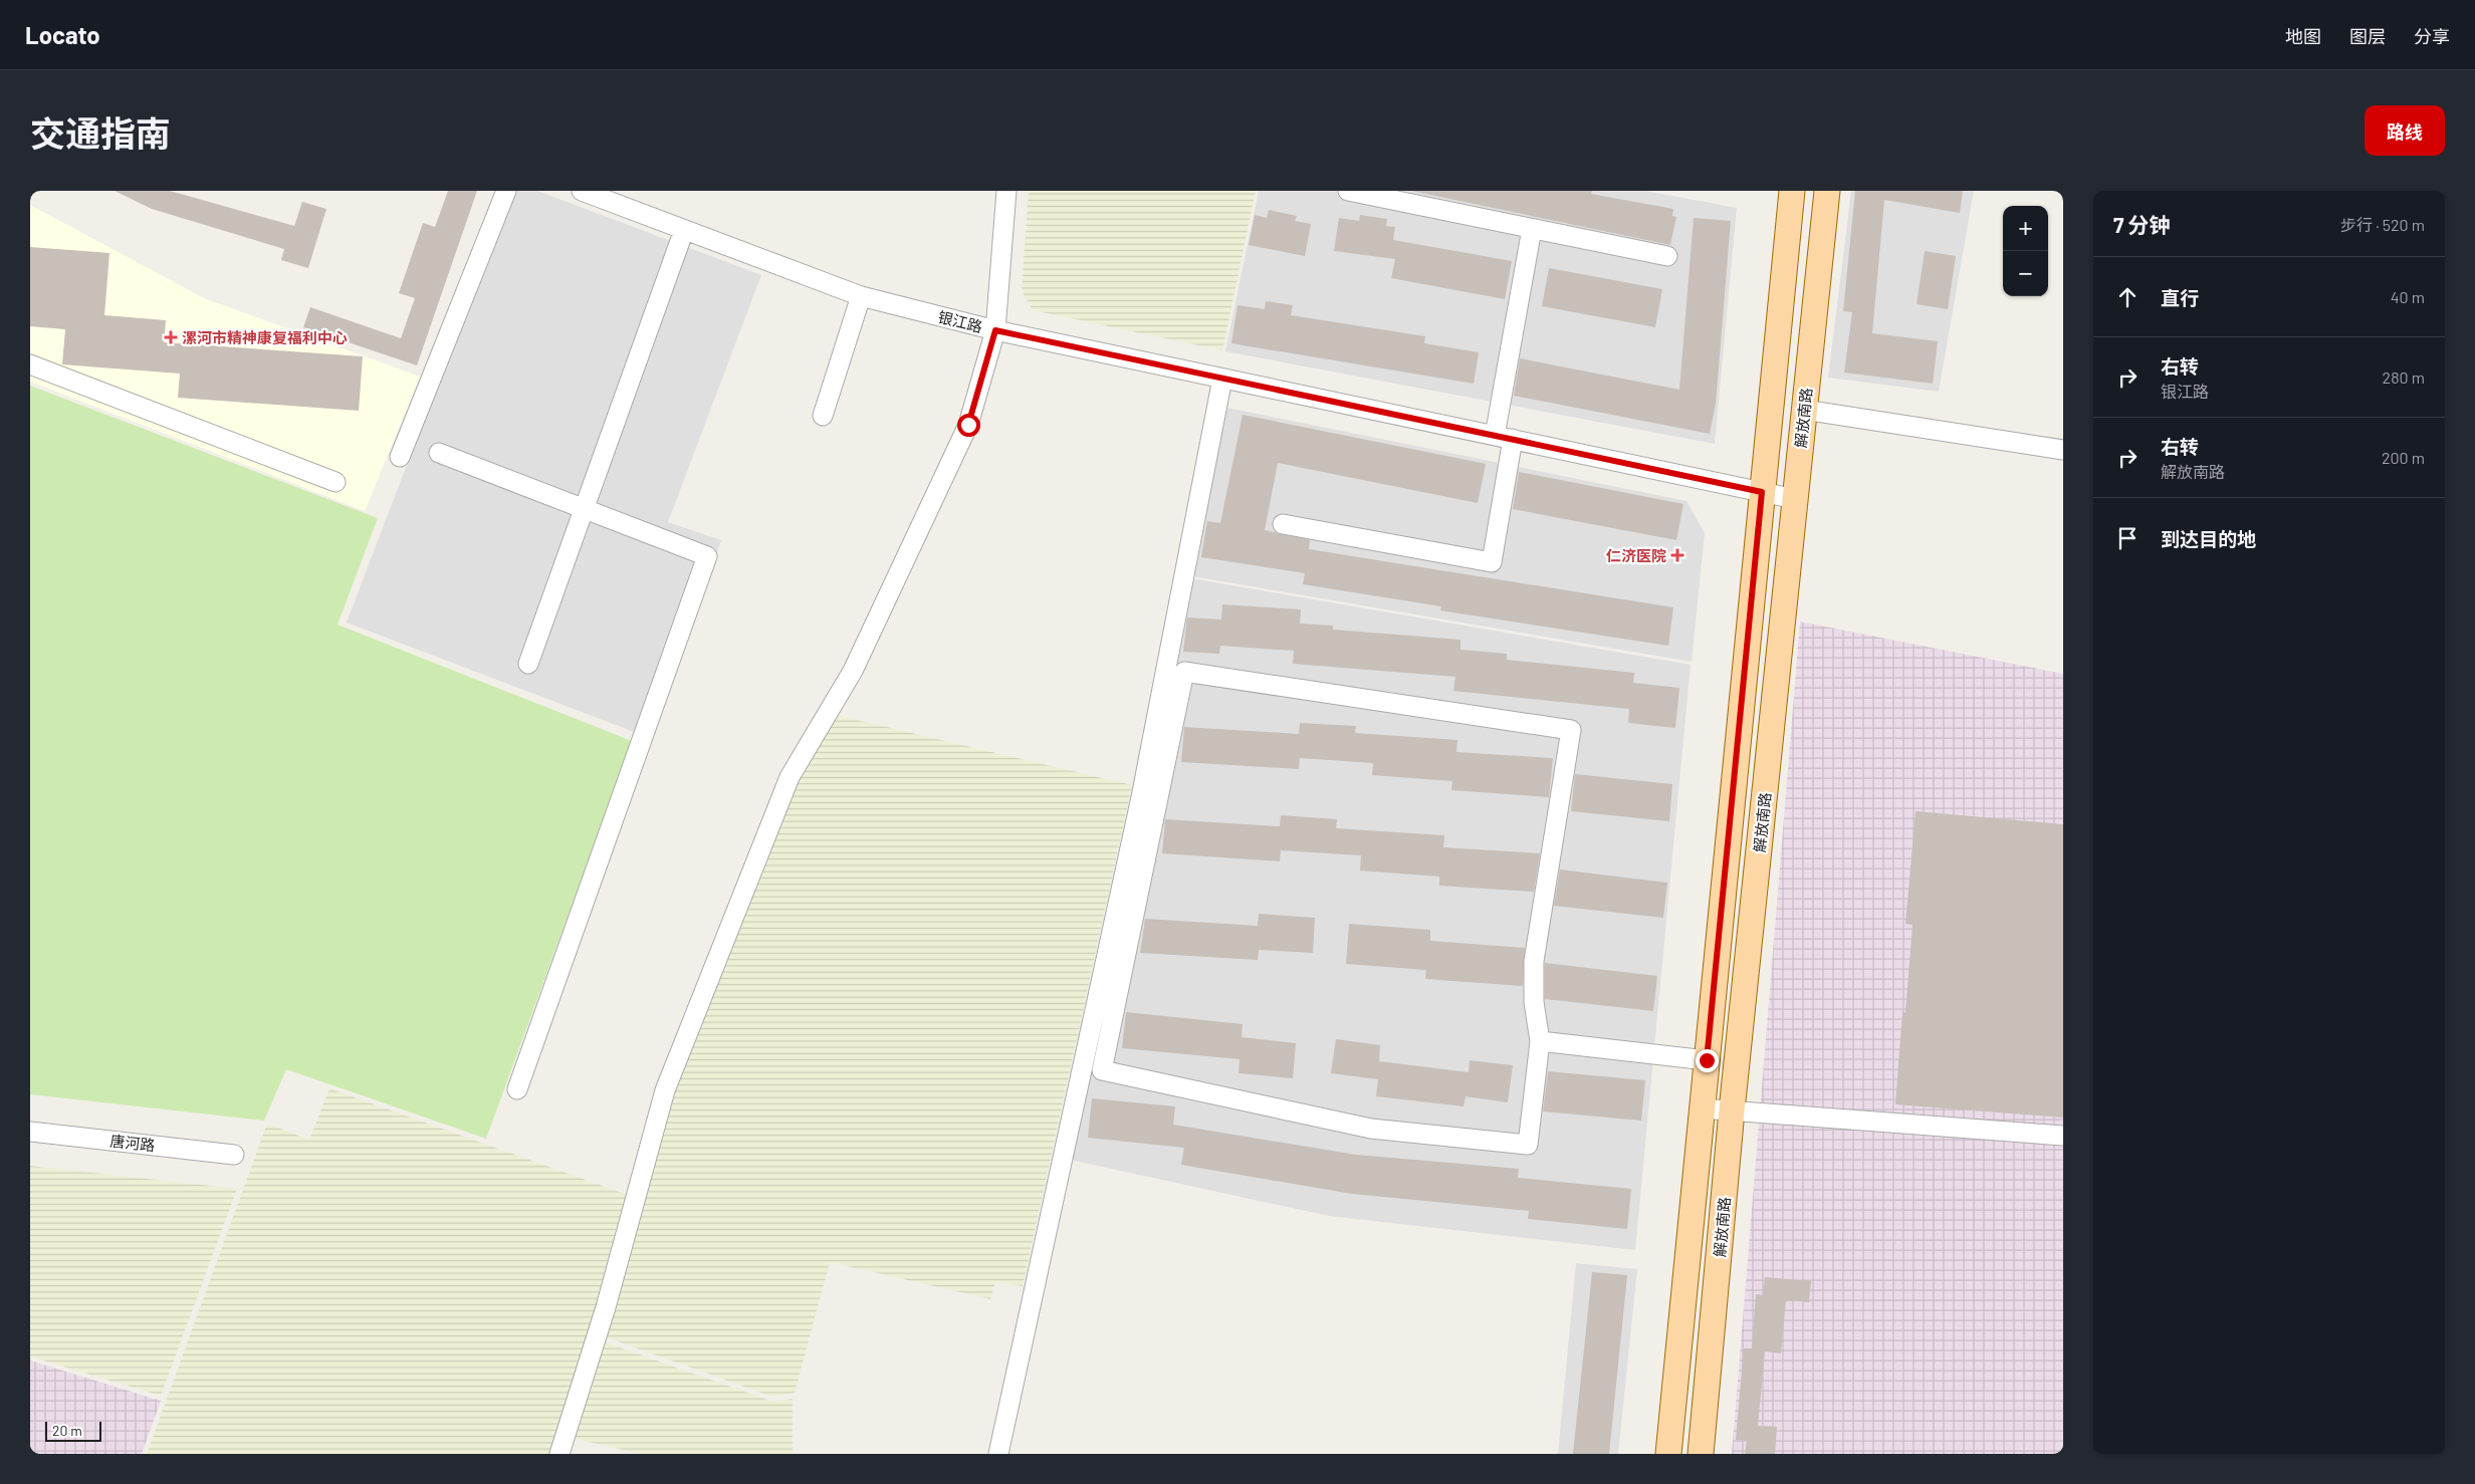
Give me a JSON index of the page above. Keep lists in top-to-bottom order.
{
  "streets": {
    "main road": ["解放南路"],
    "street": ["银江路", "唐河路"]
  },
  "crossings": [
    ["银江路", "解放南路"]
  ],
  "places": {
    "health": ["漯河市精神康复福利中心", "仁济医院"]
  },
  "scale_bar": "20 m",
  "page": {
    "header": "Locato",
    "nav": ["地图", "图层", "分享"],
    "title": "交通指南",
    "buttons": "路线",
    "heading": ["7 分钟", "步行 · 520 m"],
    "map_buttons": ["+", "−"],
    "list": [
      ["直行", "40 m"],
      ["右转", "银江路", "280 m"],
      ["右转", "解放南路", "200 m"],
      "到达目的地"
    ],
    "scale": "20 m"
  }
}
